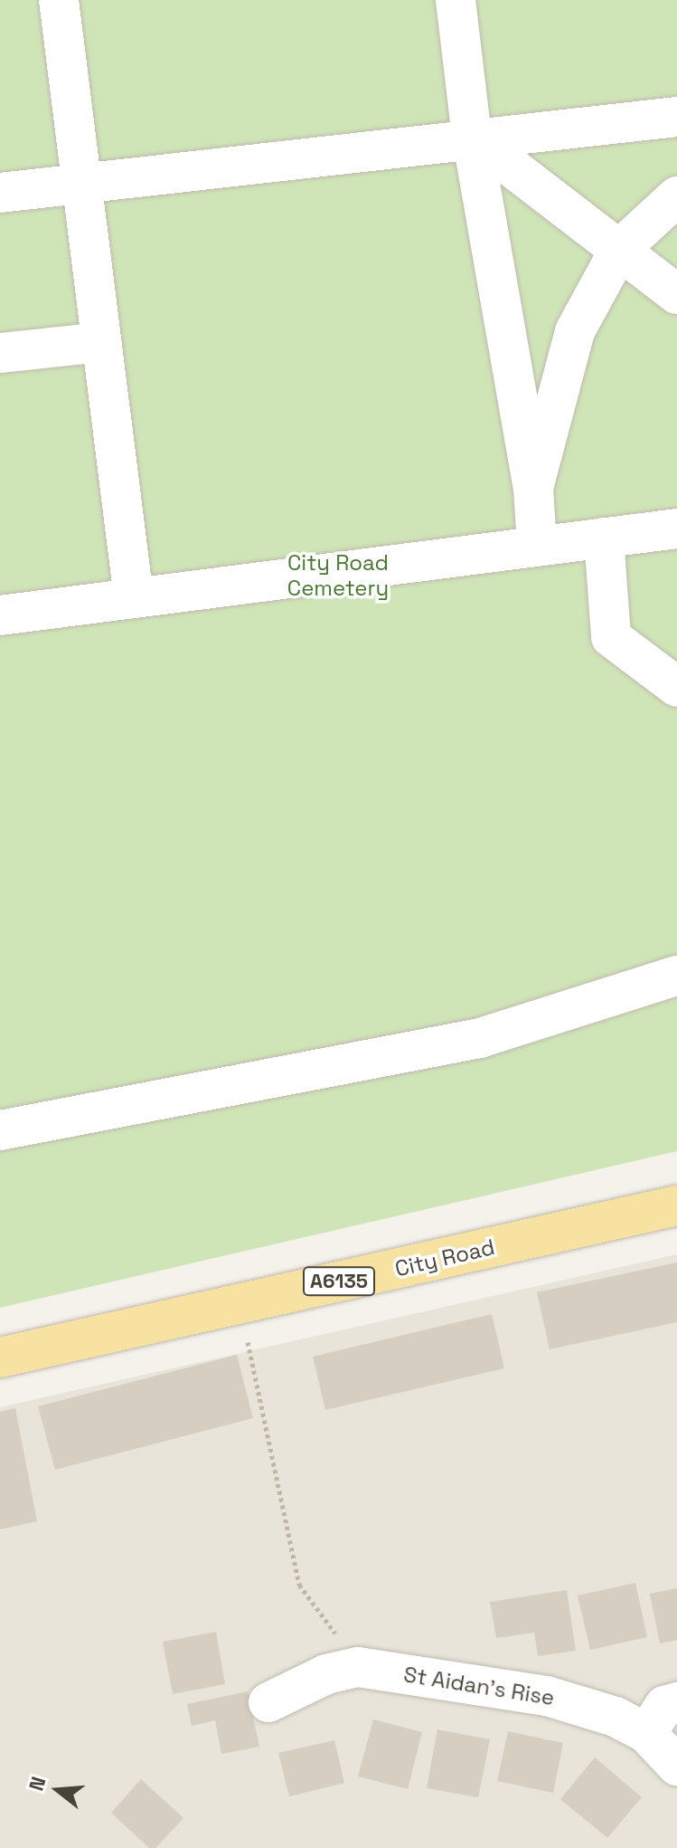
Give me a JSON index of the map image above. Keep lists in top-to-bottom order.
{
  "streets": {
    "main road": ["City Road", "A6135"],
    "street": ["St Aidan's Rise"]
  },
  "parks": ["City Road Cemetery"],
  "north": "left"
}
